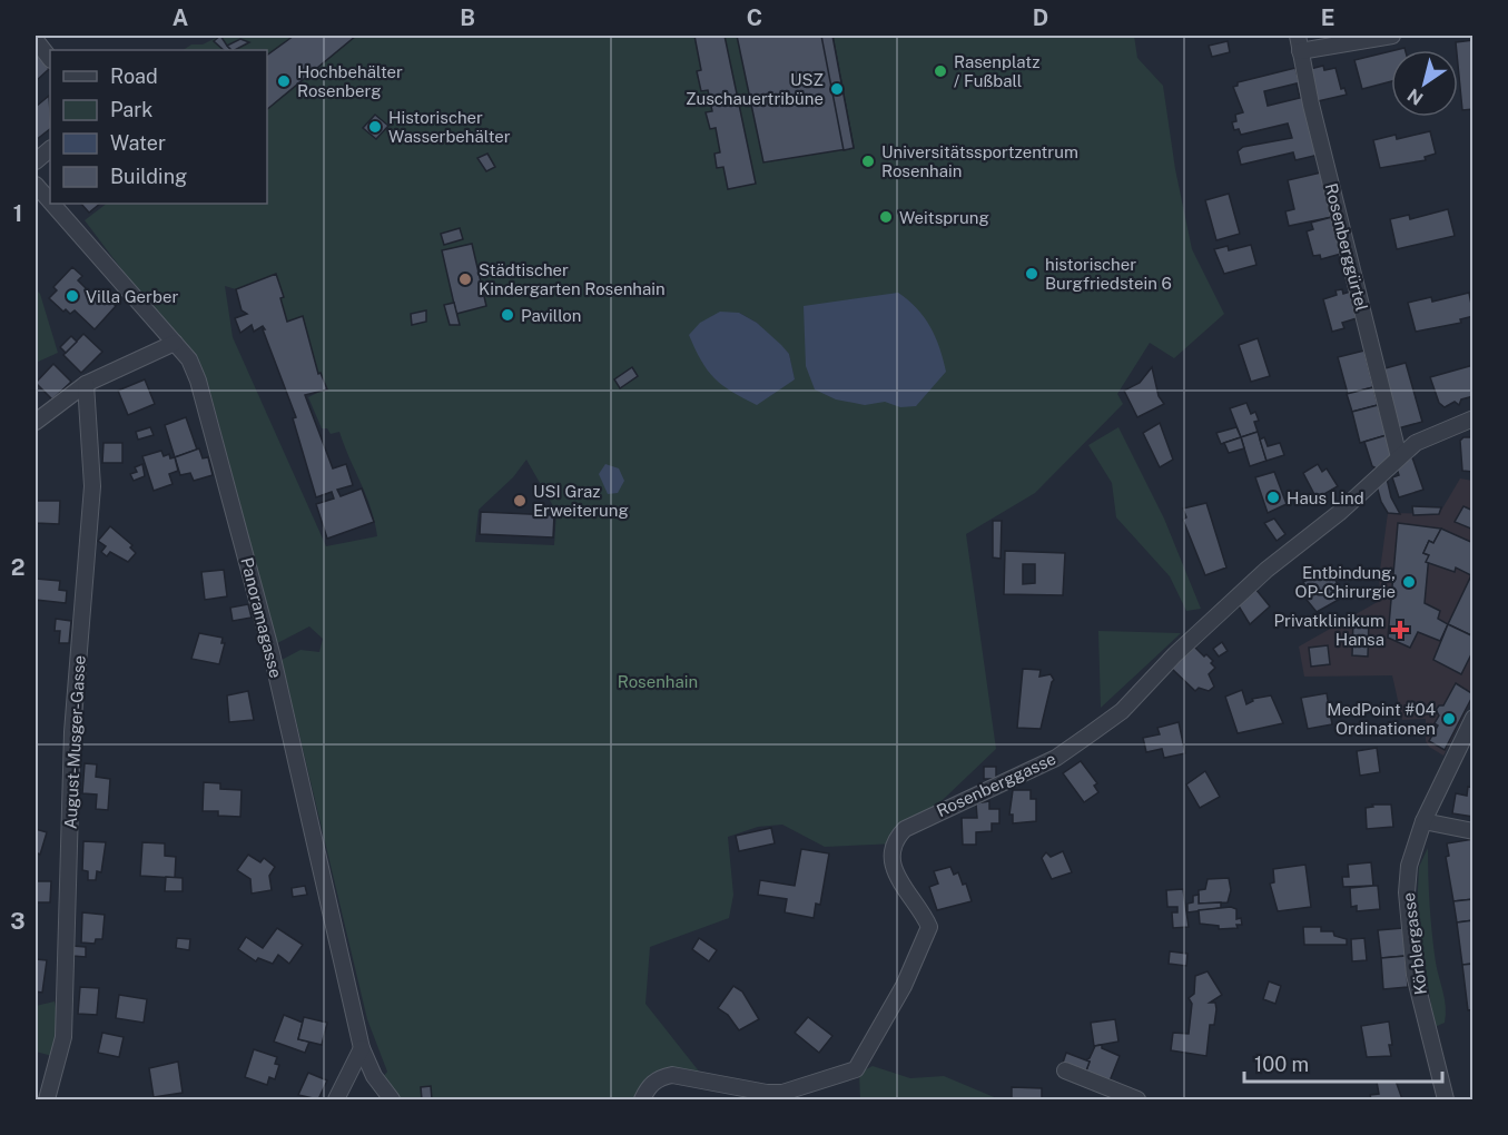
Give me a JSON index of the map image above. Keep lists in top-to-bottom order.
{
  "streets": {
    "street": [
      "Rosenberggürtel",
      "Panoramagasse",
      "August-Musger-Gasse",
      "Rosenberggasse",
      "Körblergasse"
    ]
  },
  "crossings": [
    ["Rosenberggürtel", "Rosenberggasse"]
  ],
  "parks": ["Rosenhain"],
  "places": {
    "other": [
      "Rasenplatz / Fußball",
      "Hochbehälter Rosenberg",
      "USZ Zuschauertribüne",
      "Historischer Wasserbehälter",
      "Universitätssportzentrum Rosenhain",
      "Weitsprung",
      "historischer Burgfriedstein 6",
      "Städtischer Kindergarten Rosenhain",
      "Villa Gerber",
      "Pavillon",
      "Haus Lind",
      "USI Graz Erweiterung",
      "Entbindung, OP-Chirurgie",
      "MedPoint #04 Ordinationen"
    ],
    "health": ["Privatklinikum Hansa"]
  },
  "legend": [
    "Road",
    "Park",
    "Water",
    "Building"
  ],
  "scale_bar": "100 m",
  "north": "bottom left",
  "grid": {
    "columns": [
      "A",
      "B",
      "C",
      "D",
      "E"
    ],
    "rows": ["1", "2", "3"]
  }
}
